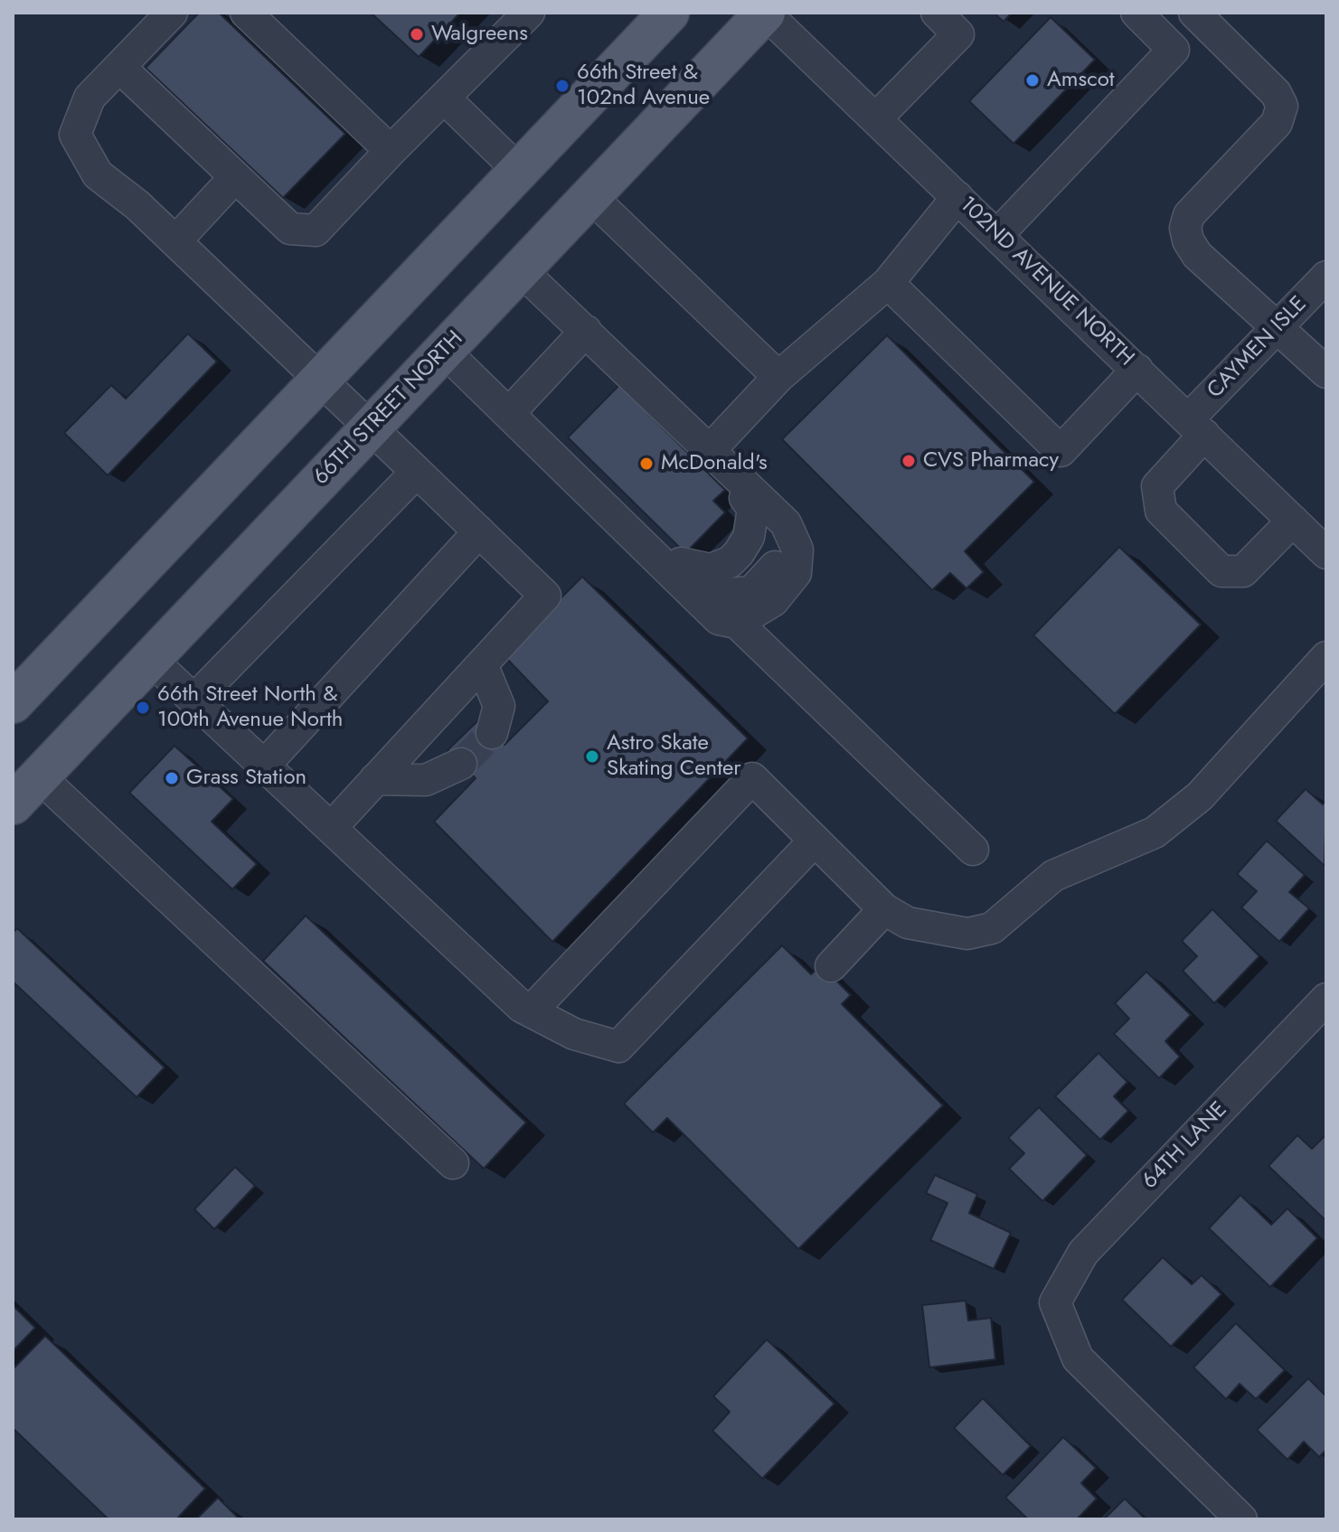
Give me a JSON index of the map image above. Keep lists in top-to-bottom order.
{
  "streets": {
    "main road": ["66TH STREET NORTH"],
    "street": ["102ND AVENUE NORTH", "CAYMEN ISLE", "64TH LANE"]
  },
  "crossings": [
    ["102ND AVENUE NORTH", "CAYMEN ISLE"],
    ["102ND AVENUE NORTH", "66TH STREET NORTH"]
  ],
  "places": [
    "Walgreens",
    "Amscot",
    "66th Street & 102nd Avenue",
    "CVS Pharmacy",
    "McDonald's",
    "66th Street North & 100th Avenue North",
    "Astro Skate Skating Center",
    "Grass Station"
  ]
}
